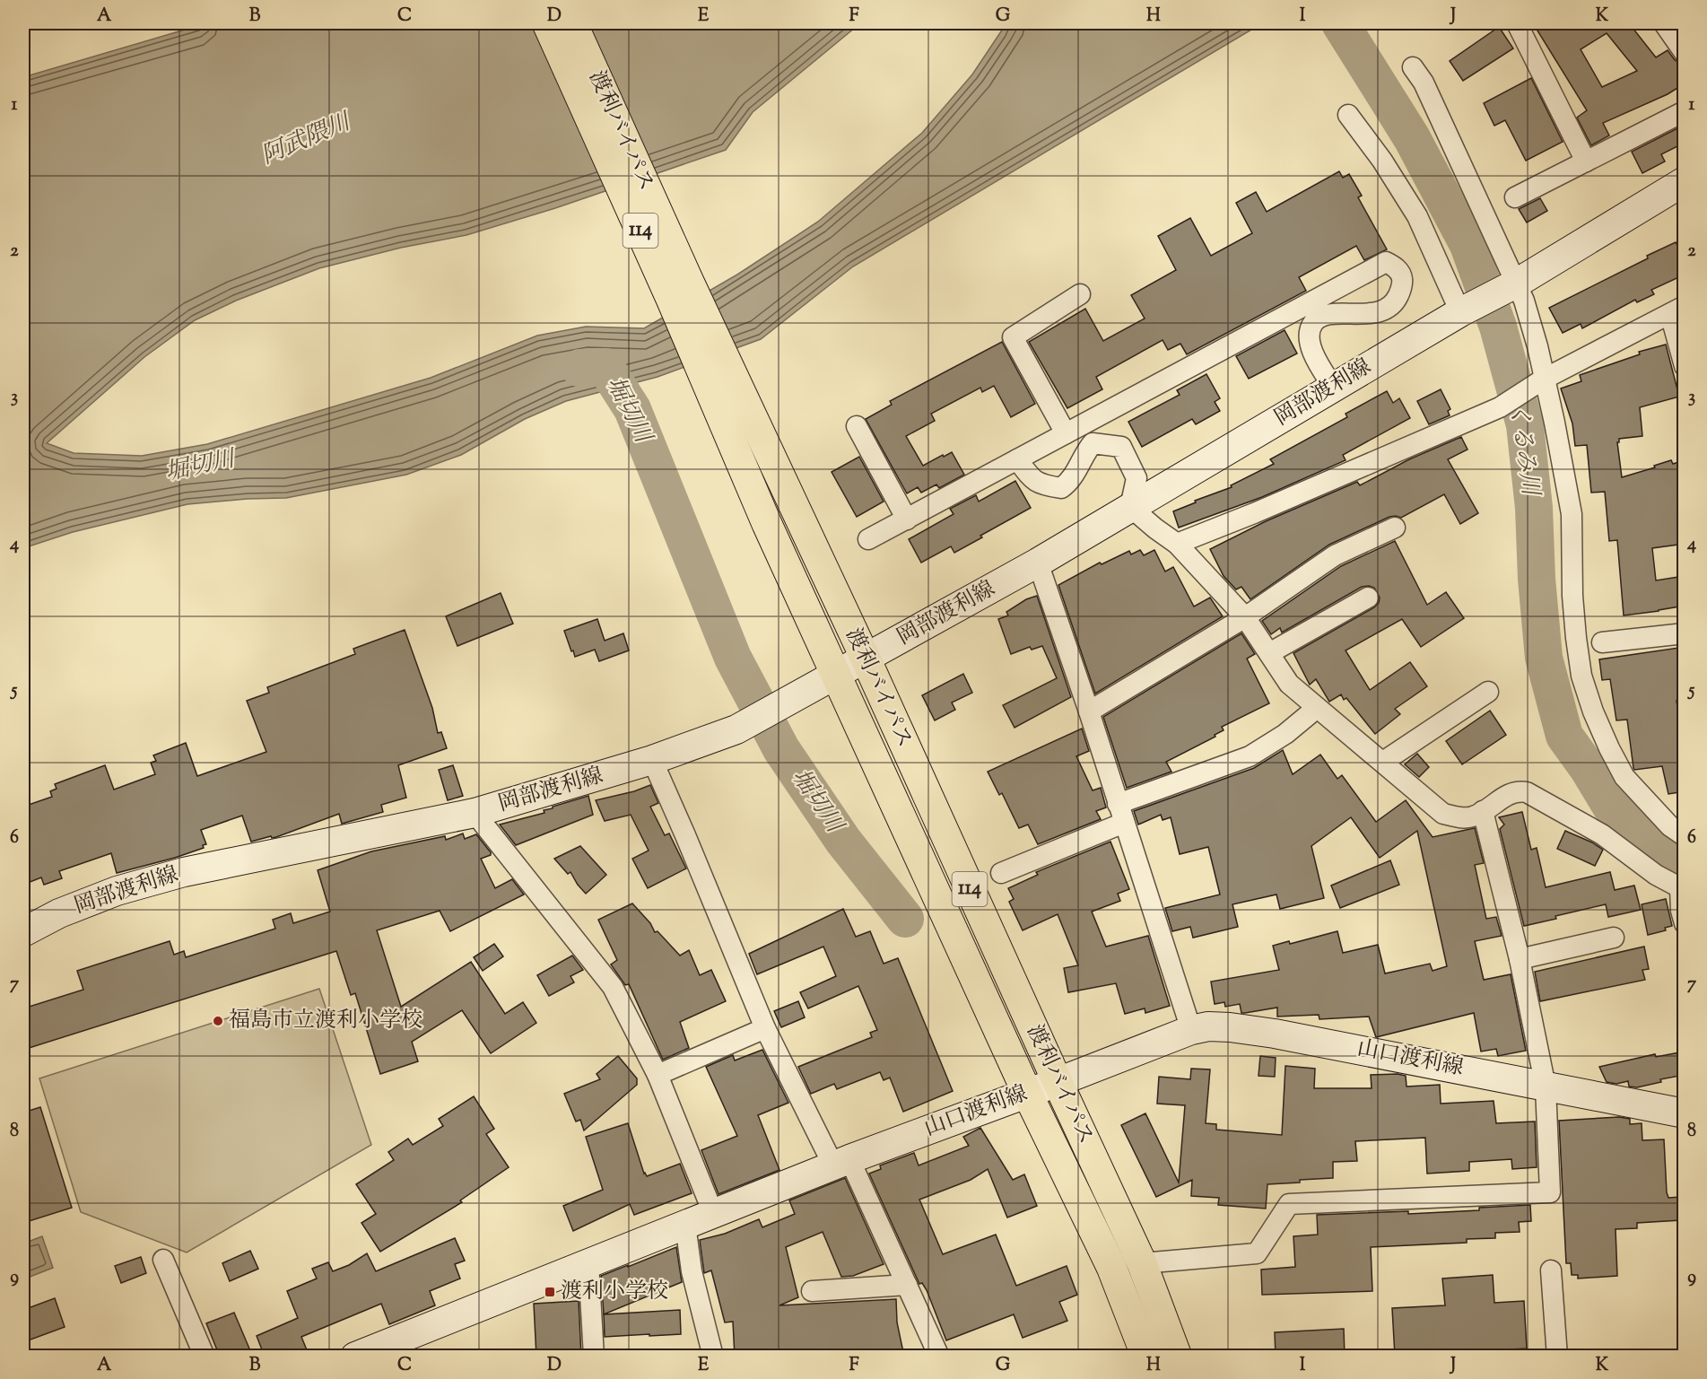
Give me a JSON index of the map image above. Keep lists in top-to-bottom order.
{
  "streets": {
    "highway": ["渡利バイパス", "114"],
    "main road": ["岡部渡利線", "山口渡利線"]
  },
  "crossings": [
    ["渡利バイパス", "岡部渡利線"],
    ["渡利バイパス", "山口渡利線"]
  ],
  "water": ["阿武隈川", "堀切川", "くるみ川"],
  "places": {
    "other": ["福島市立渡利小学校"],
    "transit": ["渡利小学校"]
  },
  "grid": {
    "columns": [
      "A",
      "B",
      "C",
      "D",
      "E",
      "F",
      "G",
      "H",
      "I",
      "J",
      "K"
    ],
    "rows": [
      "1",
      "2",
      "3",
      "4",
      "5",
      "6",
      "7",
      "8",
      "9"
    ]
  }
}
